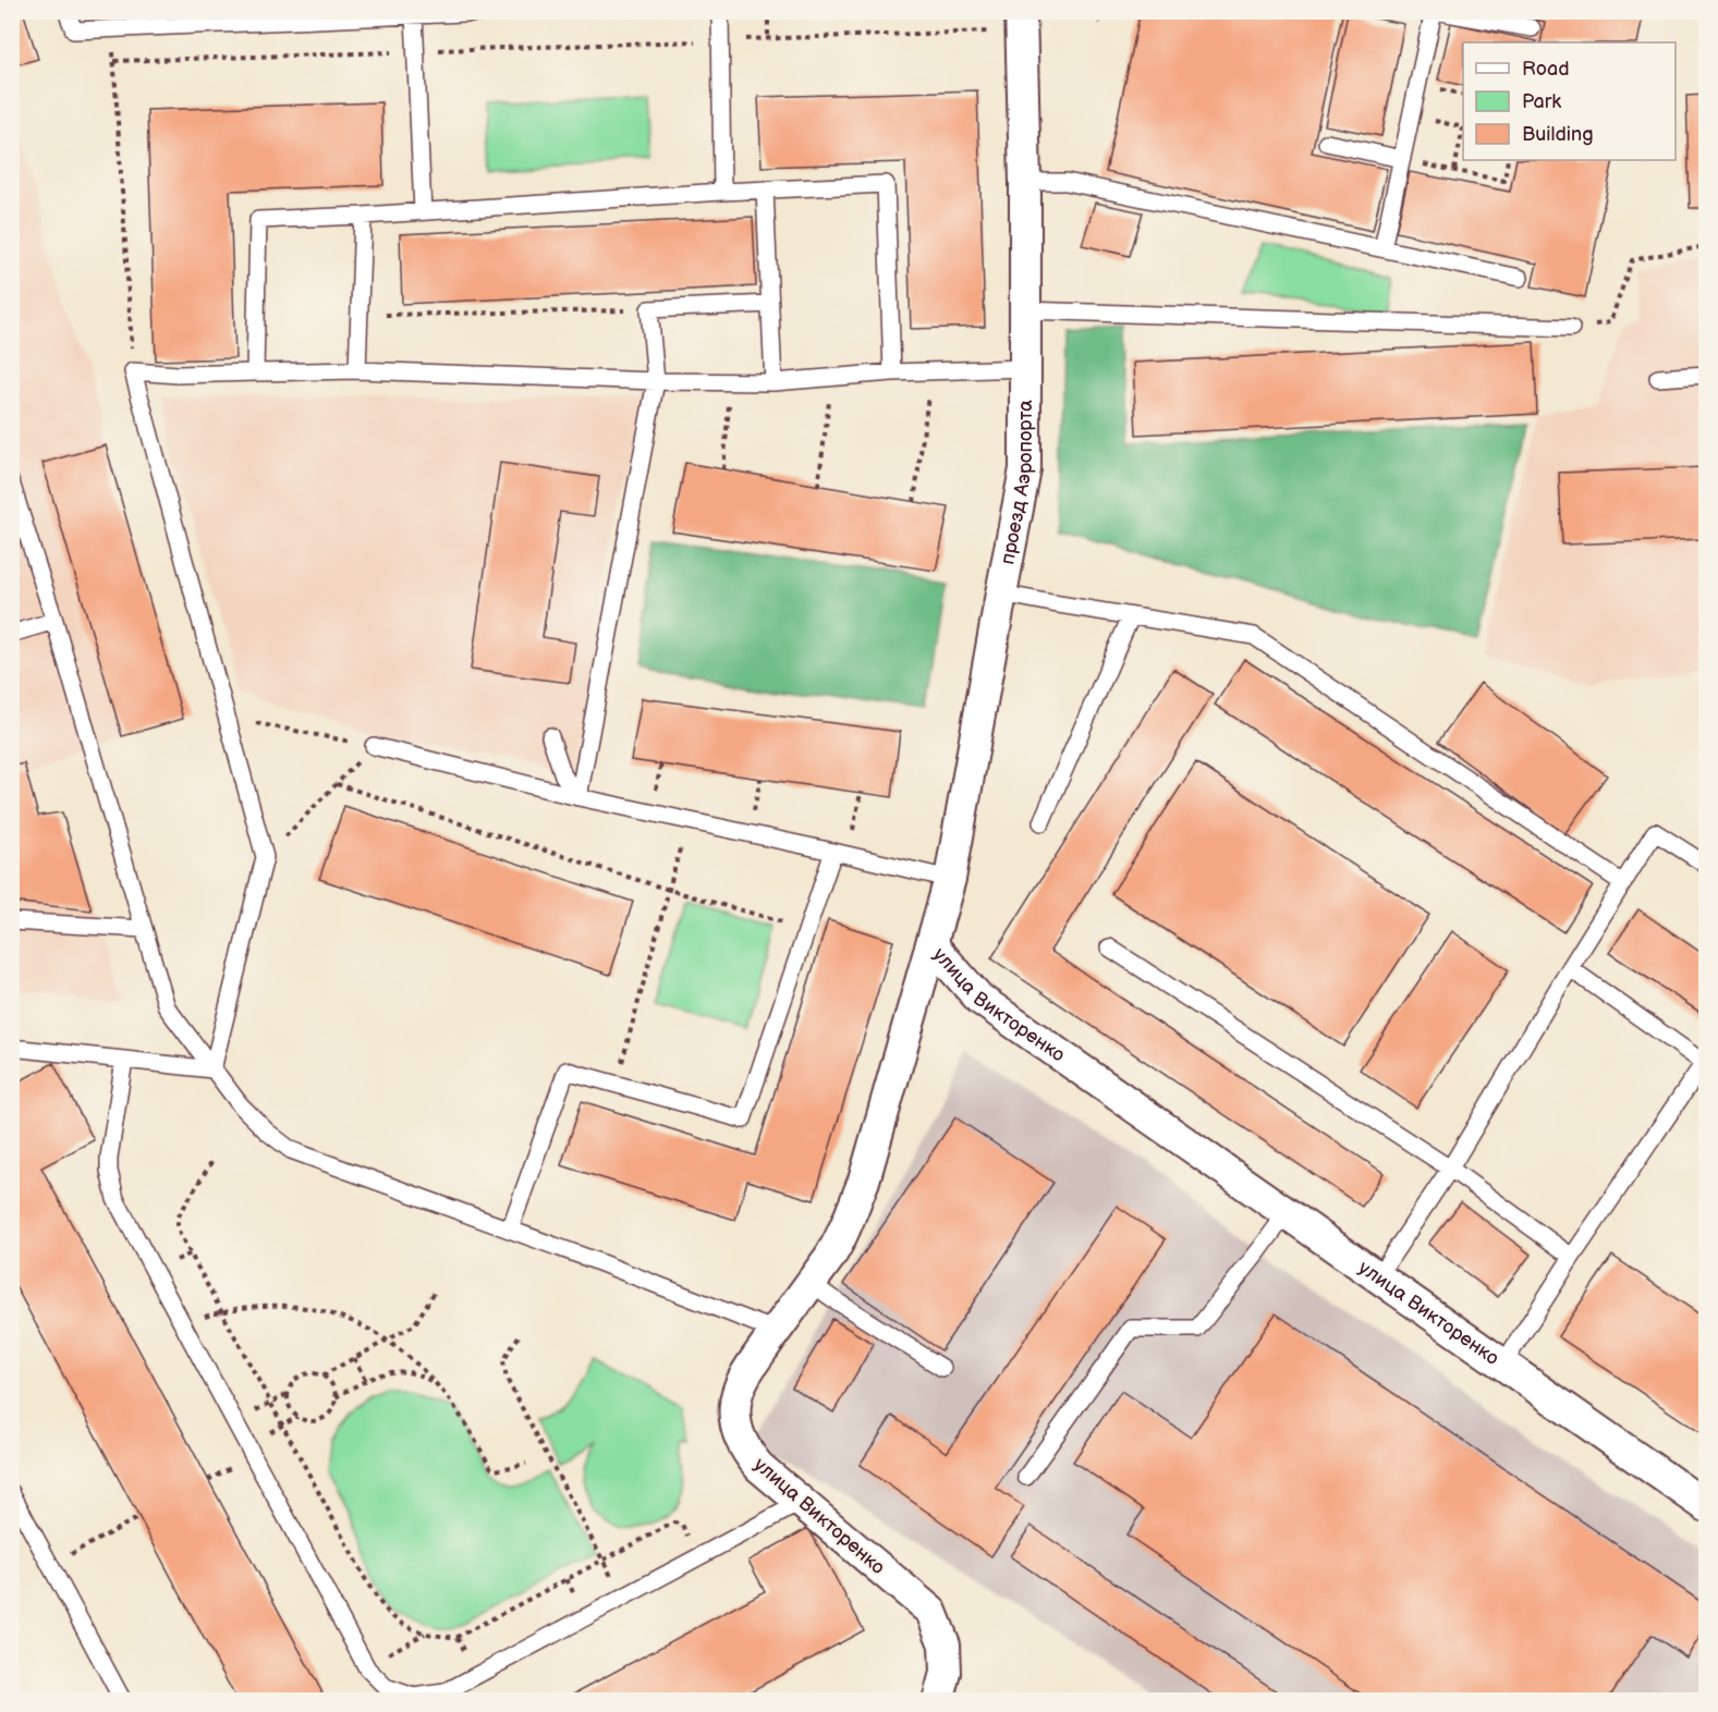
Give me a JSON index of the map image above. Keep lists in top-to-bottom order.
{
  "streets": {
    "street": ["проезд Аэропорта", "улица Викторенко"]
  },
  "crossings": [
    ["проезд Аэропорта", "улица Викторенко"]
  ],
  "legend": ["Road", "Park", "Building"]
}
